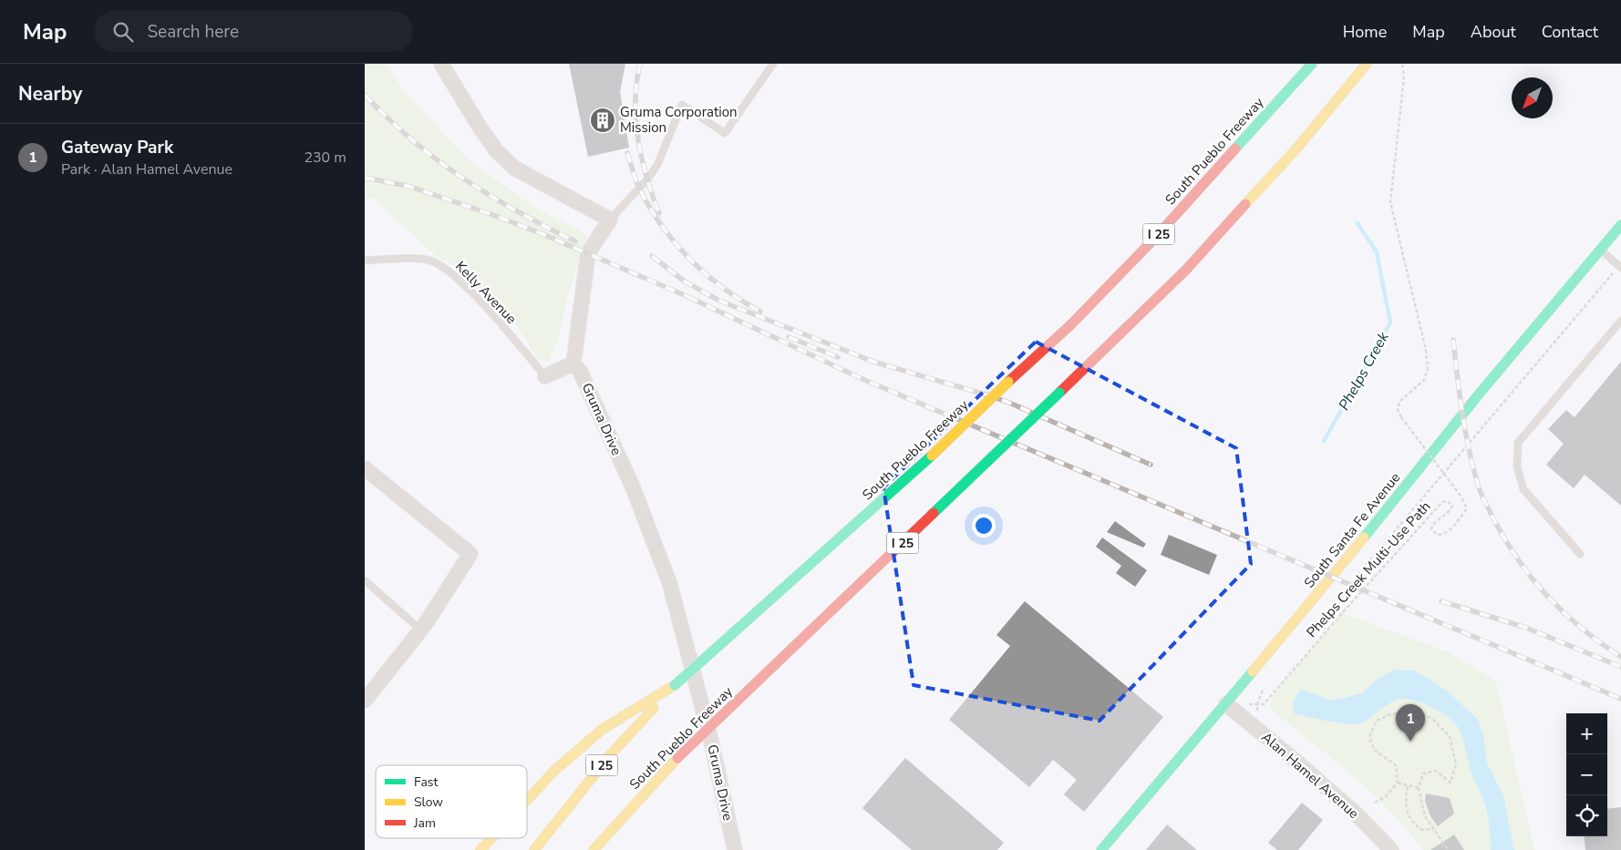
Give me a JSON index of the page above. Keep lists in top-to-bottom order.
{
  "streets": {
    "main road": ["South Pueblo Freeway", "I 25", "South Santa Fe Avenue"],
    "street": ["Gruma Drive", "Alan Hamel Avenue"],
    "lane": ["Kelly Avenue"],
    "path": ["Phelps Creek Multi-Use Path"]
  },
  "crossings": [
    ["South Santa Fe Avenue", "Alan Hamel Avenue"]
  ],
  "water": ["Phelps Creek"],
  "places": {
    "building": ["Gruma Corporation Mission"]
  },
  "legend": ["Fast", "Slow", "Jam"],
  "north": "bottom left",
  "page": {
    "header": "Map",
    "search": "Search here",
    "nav": [
      "Home",
      "Map",
      "About",
      "Contact"
    ],
    "heading": "Nearby",
    "list": [
      {
        "mark": "1",
        "name": "Gateway Park",
        "note": "Park · Alan Hamel Avenue",
        "value": "230 m"
      }
    ],
    "pins": "1",
    "map_buttons": ["+", "−"]
  }
}
